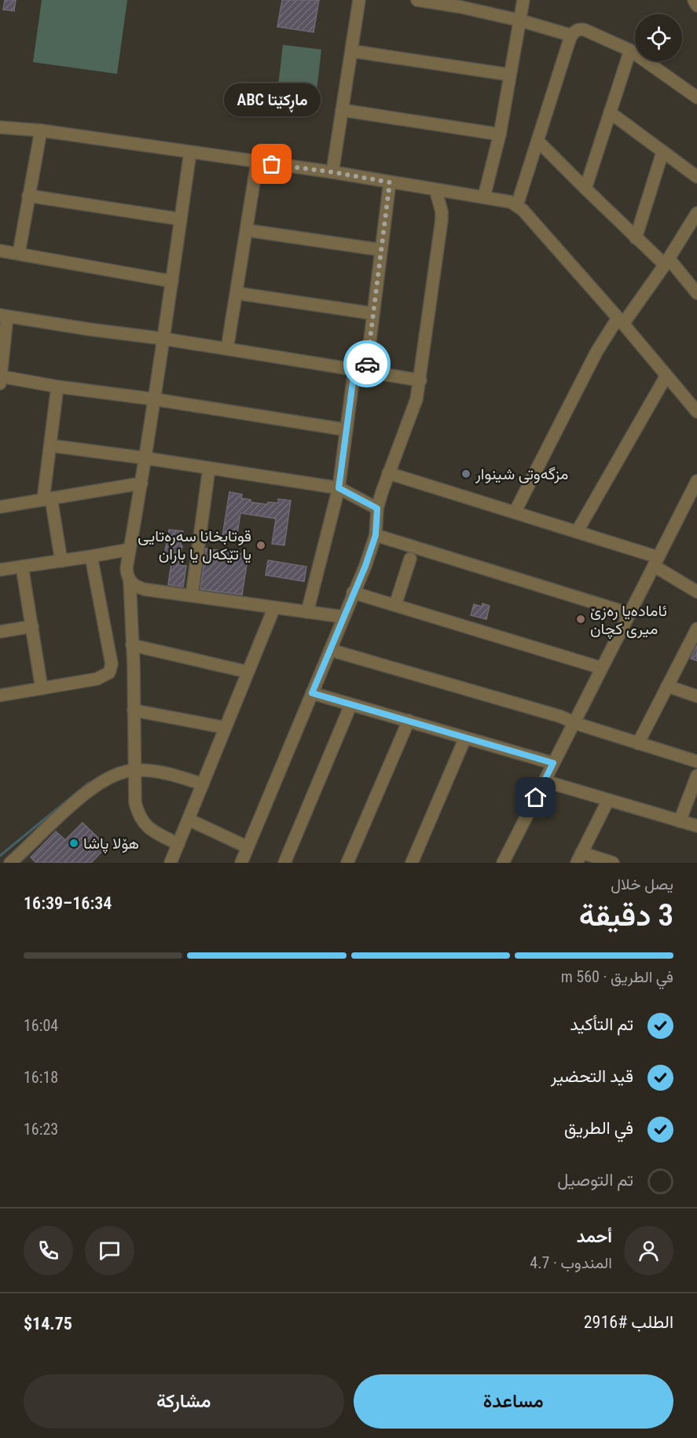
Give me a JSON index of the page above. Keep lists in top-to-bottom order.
{
  "places": [
    "ماڕکێتا ABC",
    "مزگەوتی شينوار",
    "قوتابخانا سەرەتایی یا تێکەل یا باران",
    "ئامادەيا رەزێ ميرى كچان",
    "هۆلا پاشا"
  ],
  "page": {
    "bubble": "ماڕکێتا ABC",
    "heading": ["3 دقيقة", "يصل خلال", "16:34–16:39"],
    "panel": [
      "أحمد",
      "المندوب · 4.7",
      "الطلب #2916",
      "$14.75"
    ],
    "bar": "في الطريق · 560 m",
    "list": [
      ["تم التأكيد", "16:04"],
      ["قيد التحضير", "16:18"],
      ["في الطريق", "16:23"],
      "تم التوصيل"
    ],
    "buttons": ["مساعدة", "مشاركة"]
  }
}
